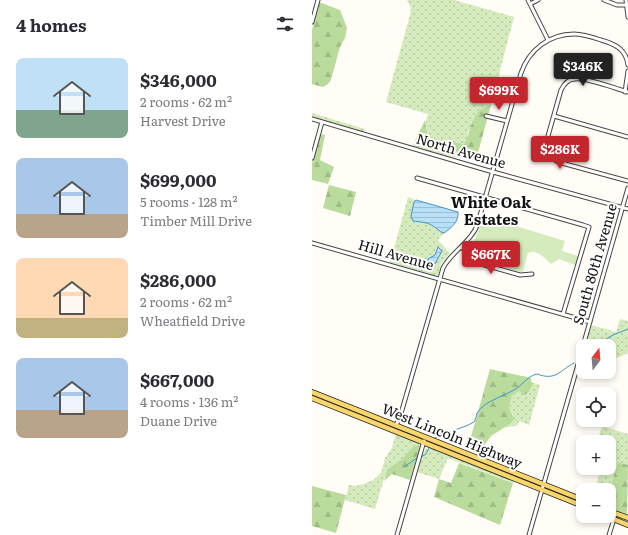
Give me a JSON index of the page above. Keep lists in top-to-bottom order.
{
  "streets": {
    "main road": ["West Lincoln Highway"],
    "street": ["North Avenue", "Hill Avenue", "South 80th Avenue"]
  },
  "crossings": [
    ["North Avenue", "South 80th Avenue"],
    ["Hill Avenue", "South 80th Avenue"],
    ["South 80th Avenue", "West Lincoln Highway"]
  ],
  "districts": ["White Oak Estates"],
  "north": "top",
  "page": {
    "heading": "4 homes",
    "list": [
      {
        "name": "$346,000",
        "note": "2 rooms · 62 m² · Harvest Drive"
      },
      {
        "name": "$699,000",
        "note": "5 rooms · 128 m² · Timber Mill Drive"
      },
      {
        "name": "$286,000",
        "note": "2 rooms · 62 m² · Wheatfield Drive"
      },
      {
        "name": "$667,000",
        "note": "4 rooms · 136 m² · Duane Drive"
      }
    ],
    "price": [
      "$346K",
      "$699K",
      "$286K",
      "$667K"
    ],
    "map_buttons": ["+", "−"]
  }
}
